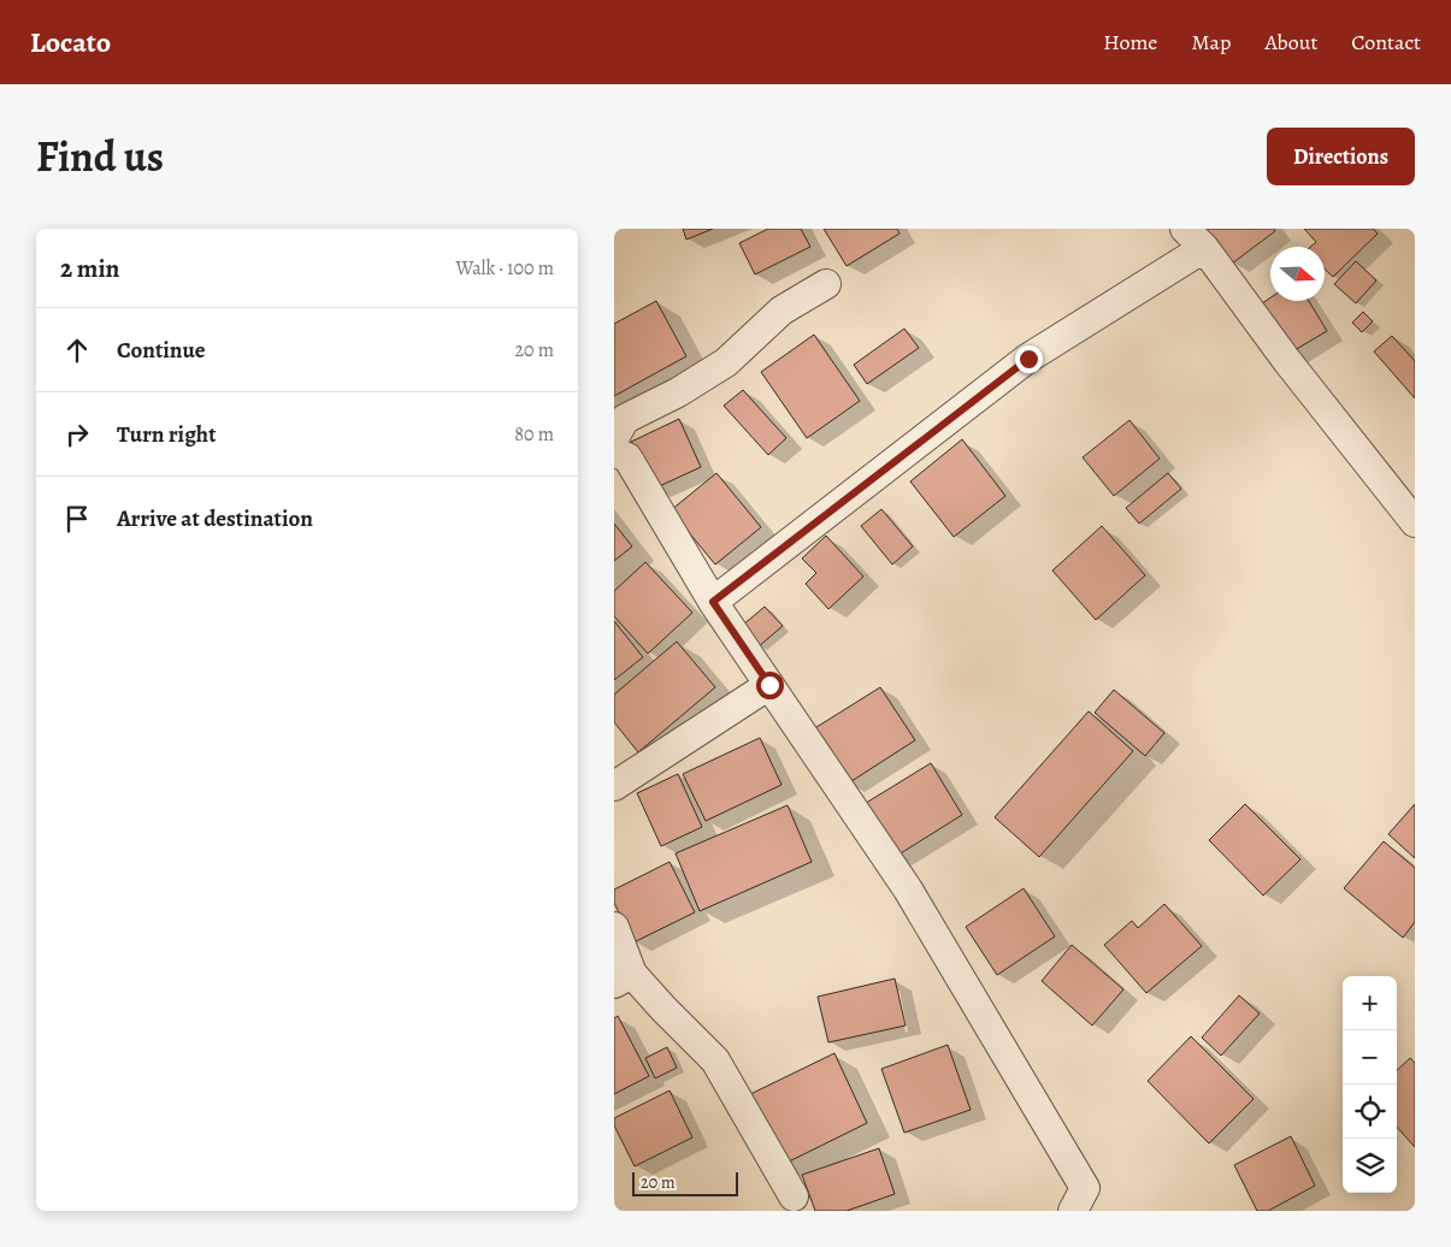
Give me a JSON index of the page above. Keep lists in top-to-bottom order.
{
  "scale_bar": "20 m",
  "north": "right",
  "page": {
    "header": "Locato",
    "nav": [
      "Home",
      "Map",
      "About",
      "Contact"
    ],
    "title": "Find us",
    "buttons": "Directions",
    "heading": ["2 min", "Walk · 100 m"],
    "list": [
      ["Continue", "20 m"],
      ["Turn right", "80 m"],
      "Arrive at destination"
    ],
    "map_buttons": ["+", "−"],
    "scale": "20 m"
  }
}
